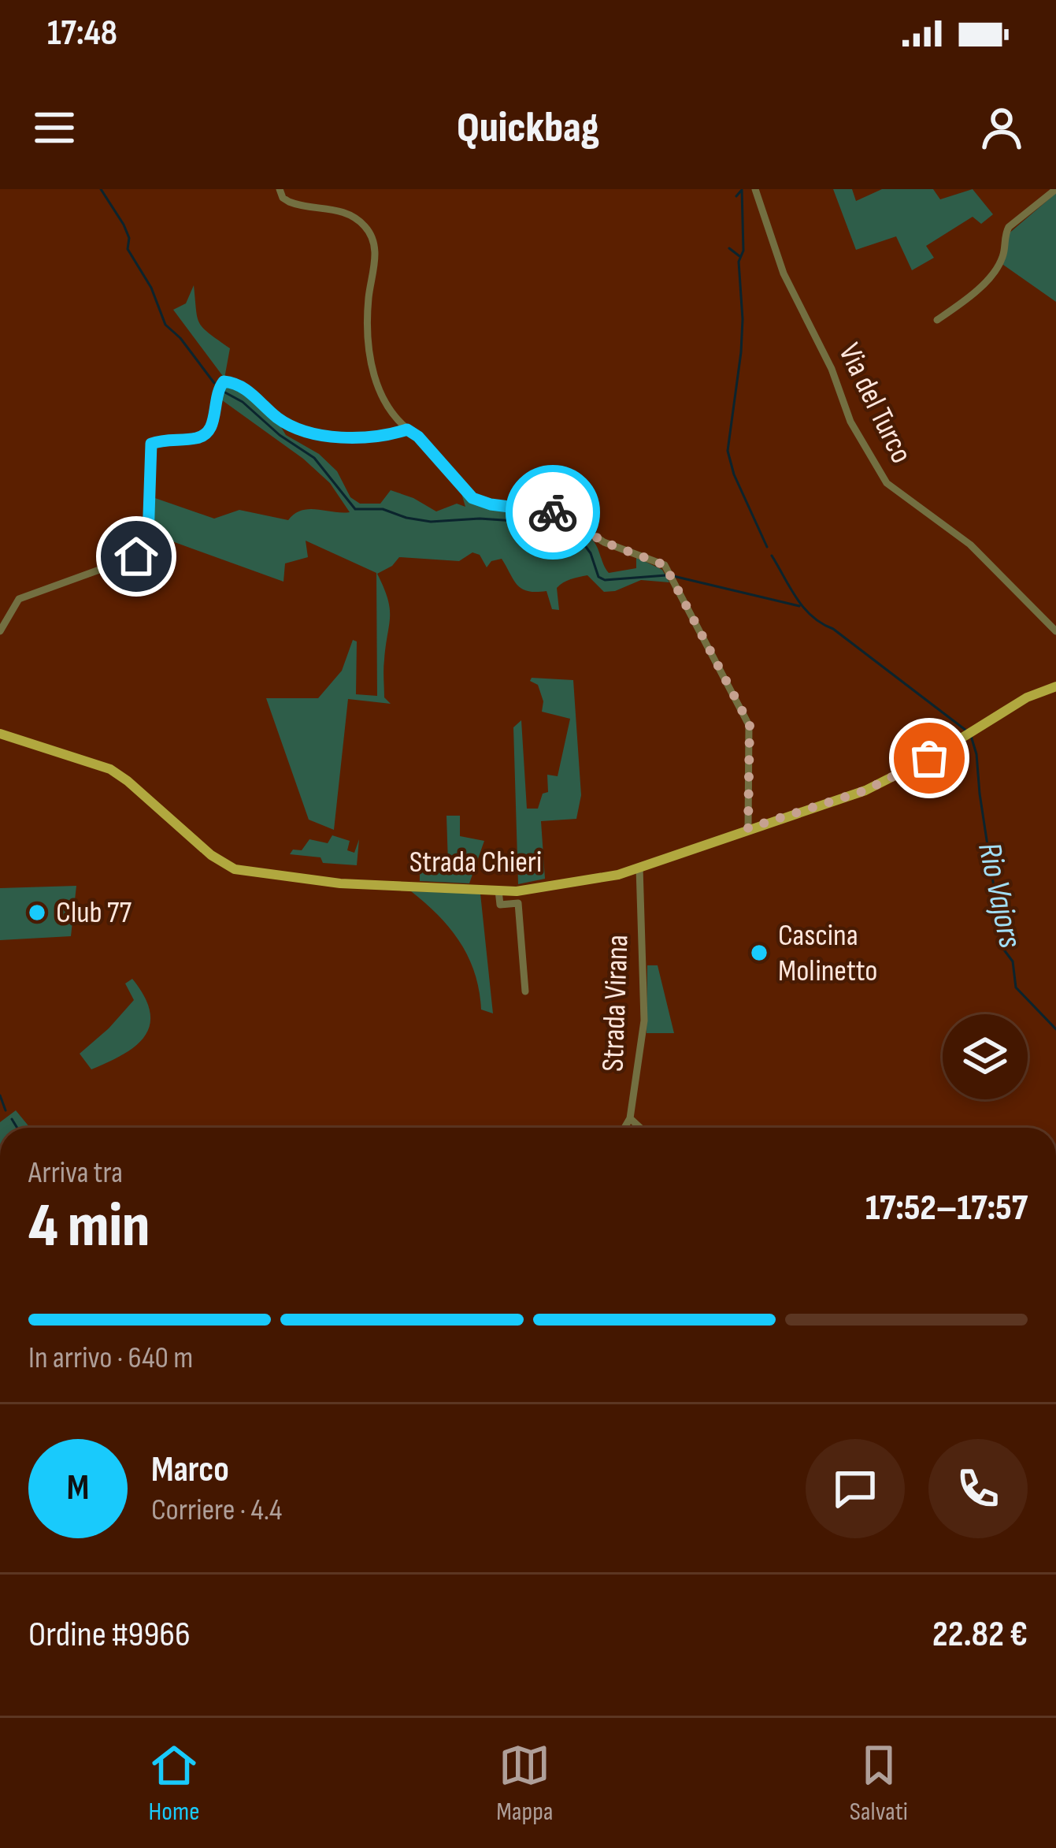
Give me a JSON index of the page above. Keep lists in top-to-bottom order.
{
  "streets": {
    "main road": ["Strada Chieri"],
    "street": ["Via del Turco", "Strada Virana"]
  },
  "crossings": [
    ["Strada Chieri", "Strada Virana"]
  ],
  "water": ["Rio Vajors"],
  "places": ["Club 77", "Cascina Molinetto"],
  "page": {
    "status": "17:48",
    "header": "Quickbag",
    "heading": ["4 min", "Arriva tra", "17:52–17:57"],
    "panel": [
      "Marco",
      "Corriere · 4.4",
      "Ordine #9966",
      "22.82 €"
    ],
    "bar": "In arrivo · 640 m",
    "round": "M",
    "tabs": ["Home", "Mappa", "Salvati"]
  }
}
